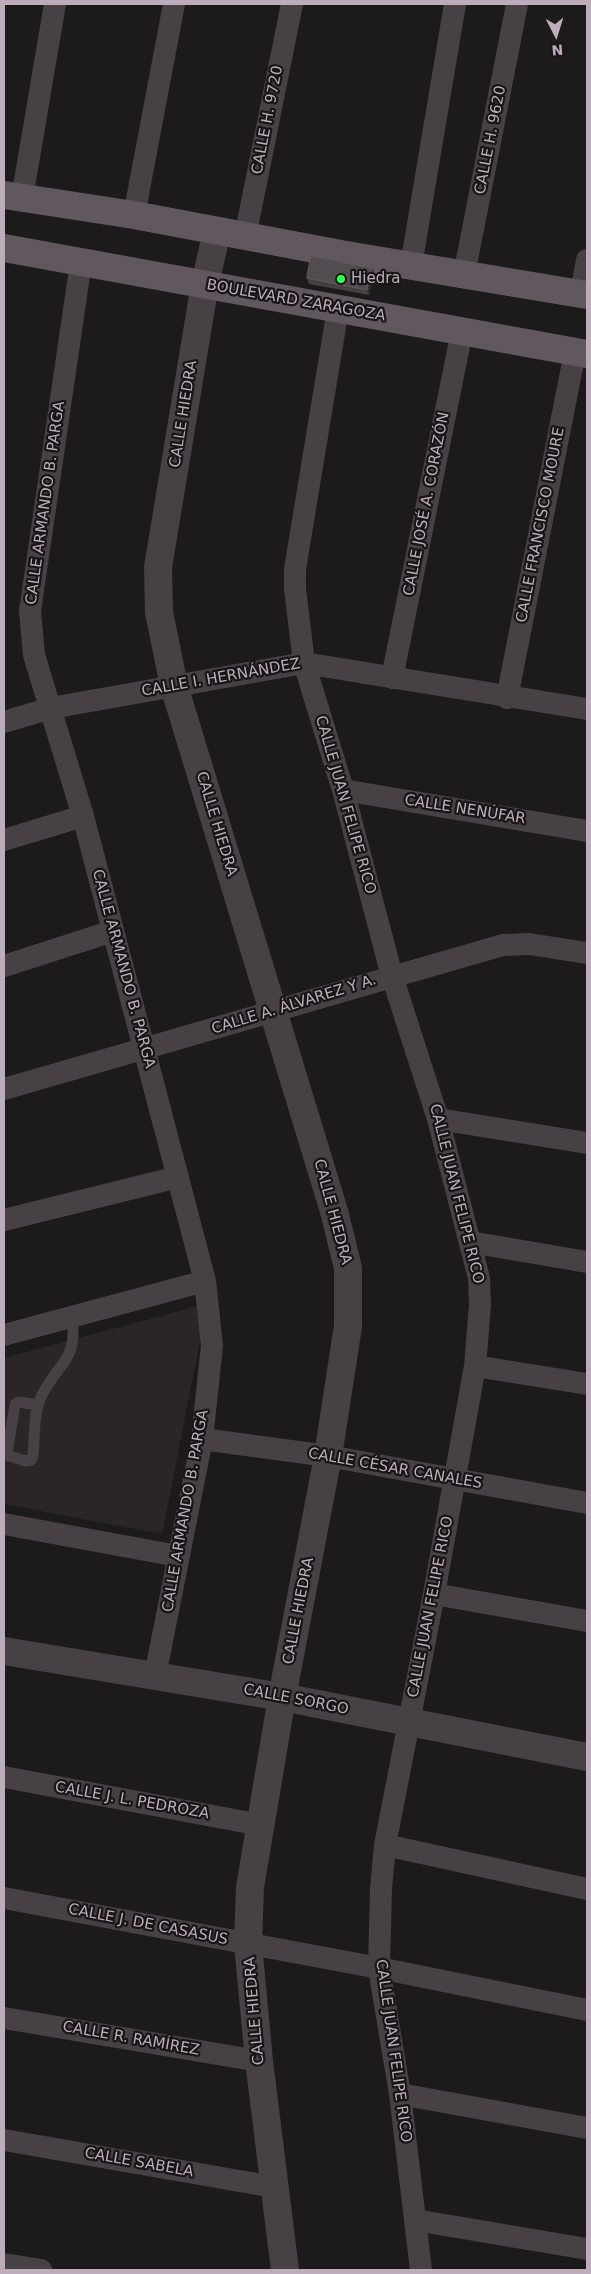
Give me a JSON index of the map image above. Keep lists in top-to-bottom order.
{
  "streets": {
    "main road": ["BOULEVARD ZARAGOZA"],
    "street": [
      "CALLE H. 9720",
      "CALLE H. 9620",
      "CALLE HIEDRA",
      "CALLE ARMANDO B. PARGA",
      "CALLE JOSÉ A. CORAZÓN",
      "CALLE FRANCISCO MOURE",
      "CALLE I. HERNÁNDEZ",
      "CALLE JUAN FELIPE RICO",
      "CALLE NENÚFAR",
      "CALLE A. ÁLVAREZ Y A.",
      "CALLE CÉSAR CANALES",
      "CALLE SORGO",
      "CALLE J. L. PEDROZA",
      "CALLE J. DE CASASUS",
      "CALLE R. RAMÍREZ",
      "CALLE SABELA"
    ]
  },
  "crossings": [
    ["BOULEVARD ZARAGOZA", "CALLE HIEDRA"],
    ["BOULEVARD ZARAGOZA", "CALLE ARMANDO B. PARGA"],
    ["BOULEVARD ZARAGOZA", "CALLE JOSÉ A. CORAZÓN"],
    ["BOULEVARD ZARAGOZA", "CALLE FRANCISCO MOURE"],
    ["BOULEVARD ZARAGOZA", "CALLE JUAN FELIPE RICO"],
    ["CALLE HIEDRA", "CALLE I. HERNÁNDEZ"],
    ["CALLE HIEDRA", "CALLE A. ÁLVAREZ Y A."],
    ["CALLE HIEDRA", "CALLE CÉSAR CANALES"],
    ["CALLE HIEDRA", "CALLE SORGO"],
    ["CALLE HIEDRA", "CALLE J. L. PEDROZA"],
    ["CALLE HIEDRA", "CALLE J. DE CASASUS"],
    ["CALLE HIEDRA", "CALLE R. RAMÍREZ"],
    ["CALLE HIEDRA", "CALLE SABELA"],
    ["CALLE ARMANDO B. PARGA", "CALLE I. HERNÁNDEZ"],
    ["CALLE ARMANDO B. PARGA", "CALLE A. ÁLVAREZ Y A."],
    ["CALLE ARMANDO B. PARGA", "CALLE CÉSAR CANALES"],
    ["CALLE ARMANDO B. PARGA", "CALLE SORGO"],
    ["CALLE JOSÉ A. CORAZÓN", "CALLE I. HERNÁNDEZ"],
    ["CALLE FRANCISCO MOURE", "CALLE I. HERNÁNDEZ"],
    ["CALLE I. HERNÁNDEZ", "CALLE JUAN FELIPE RICO"],
    ["CALLE JUAN FELIPE RICO", "CALLE NENÚFAR"],
    ["CALLE JUAN FELIPE RICO", "CALLE A. ÁLVAREZ Y A."],
    ["CALLE JUAN FELIPE RICO", "CALLE CÉSAR CANALES"],
    ["CALLE JUAN FELIPE RICO", "CALLE SORGO"],
    ["CALLE JUAN FELIPE RICO", "CALLE J. DE CASASUS"]
  ],
  "places": ["Hiedra"],
  "north": "bottom"
}
